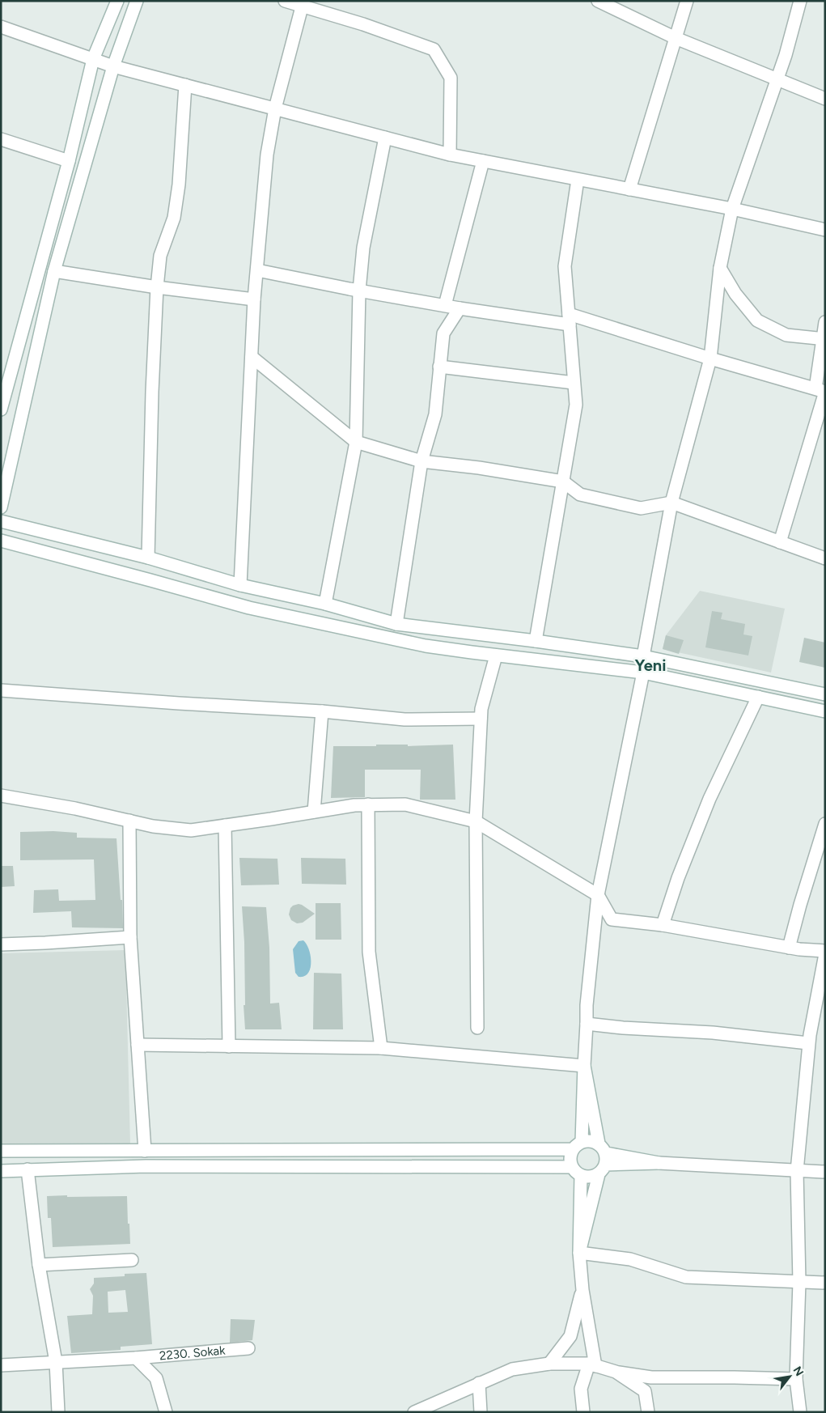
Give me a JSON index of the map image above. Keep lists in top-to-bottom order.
{
  "streets": {
    "street": ["2230. Sokak"]
  },
  "districts": ["Yeni"],
  "north": "top right"
}
